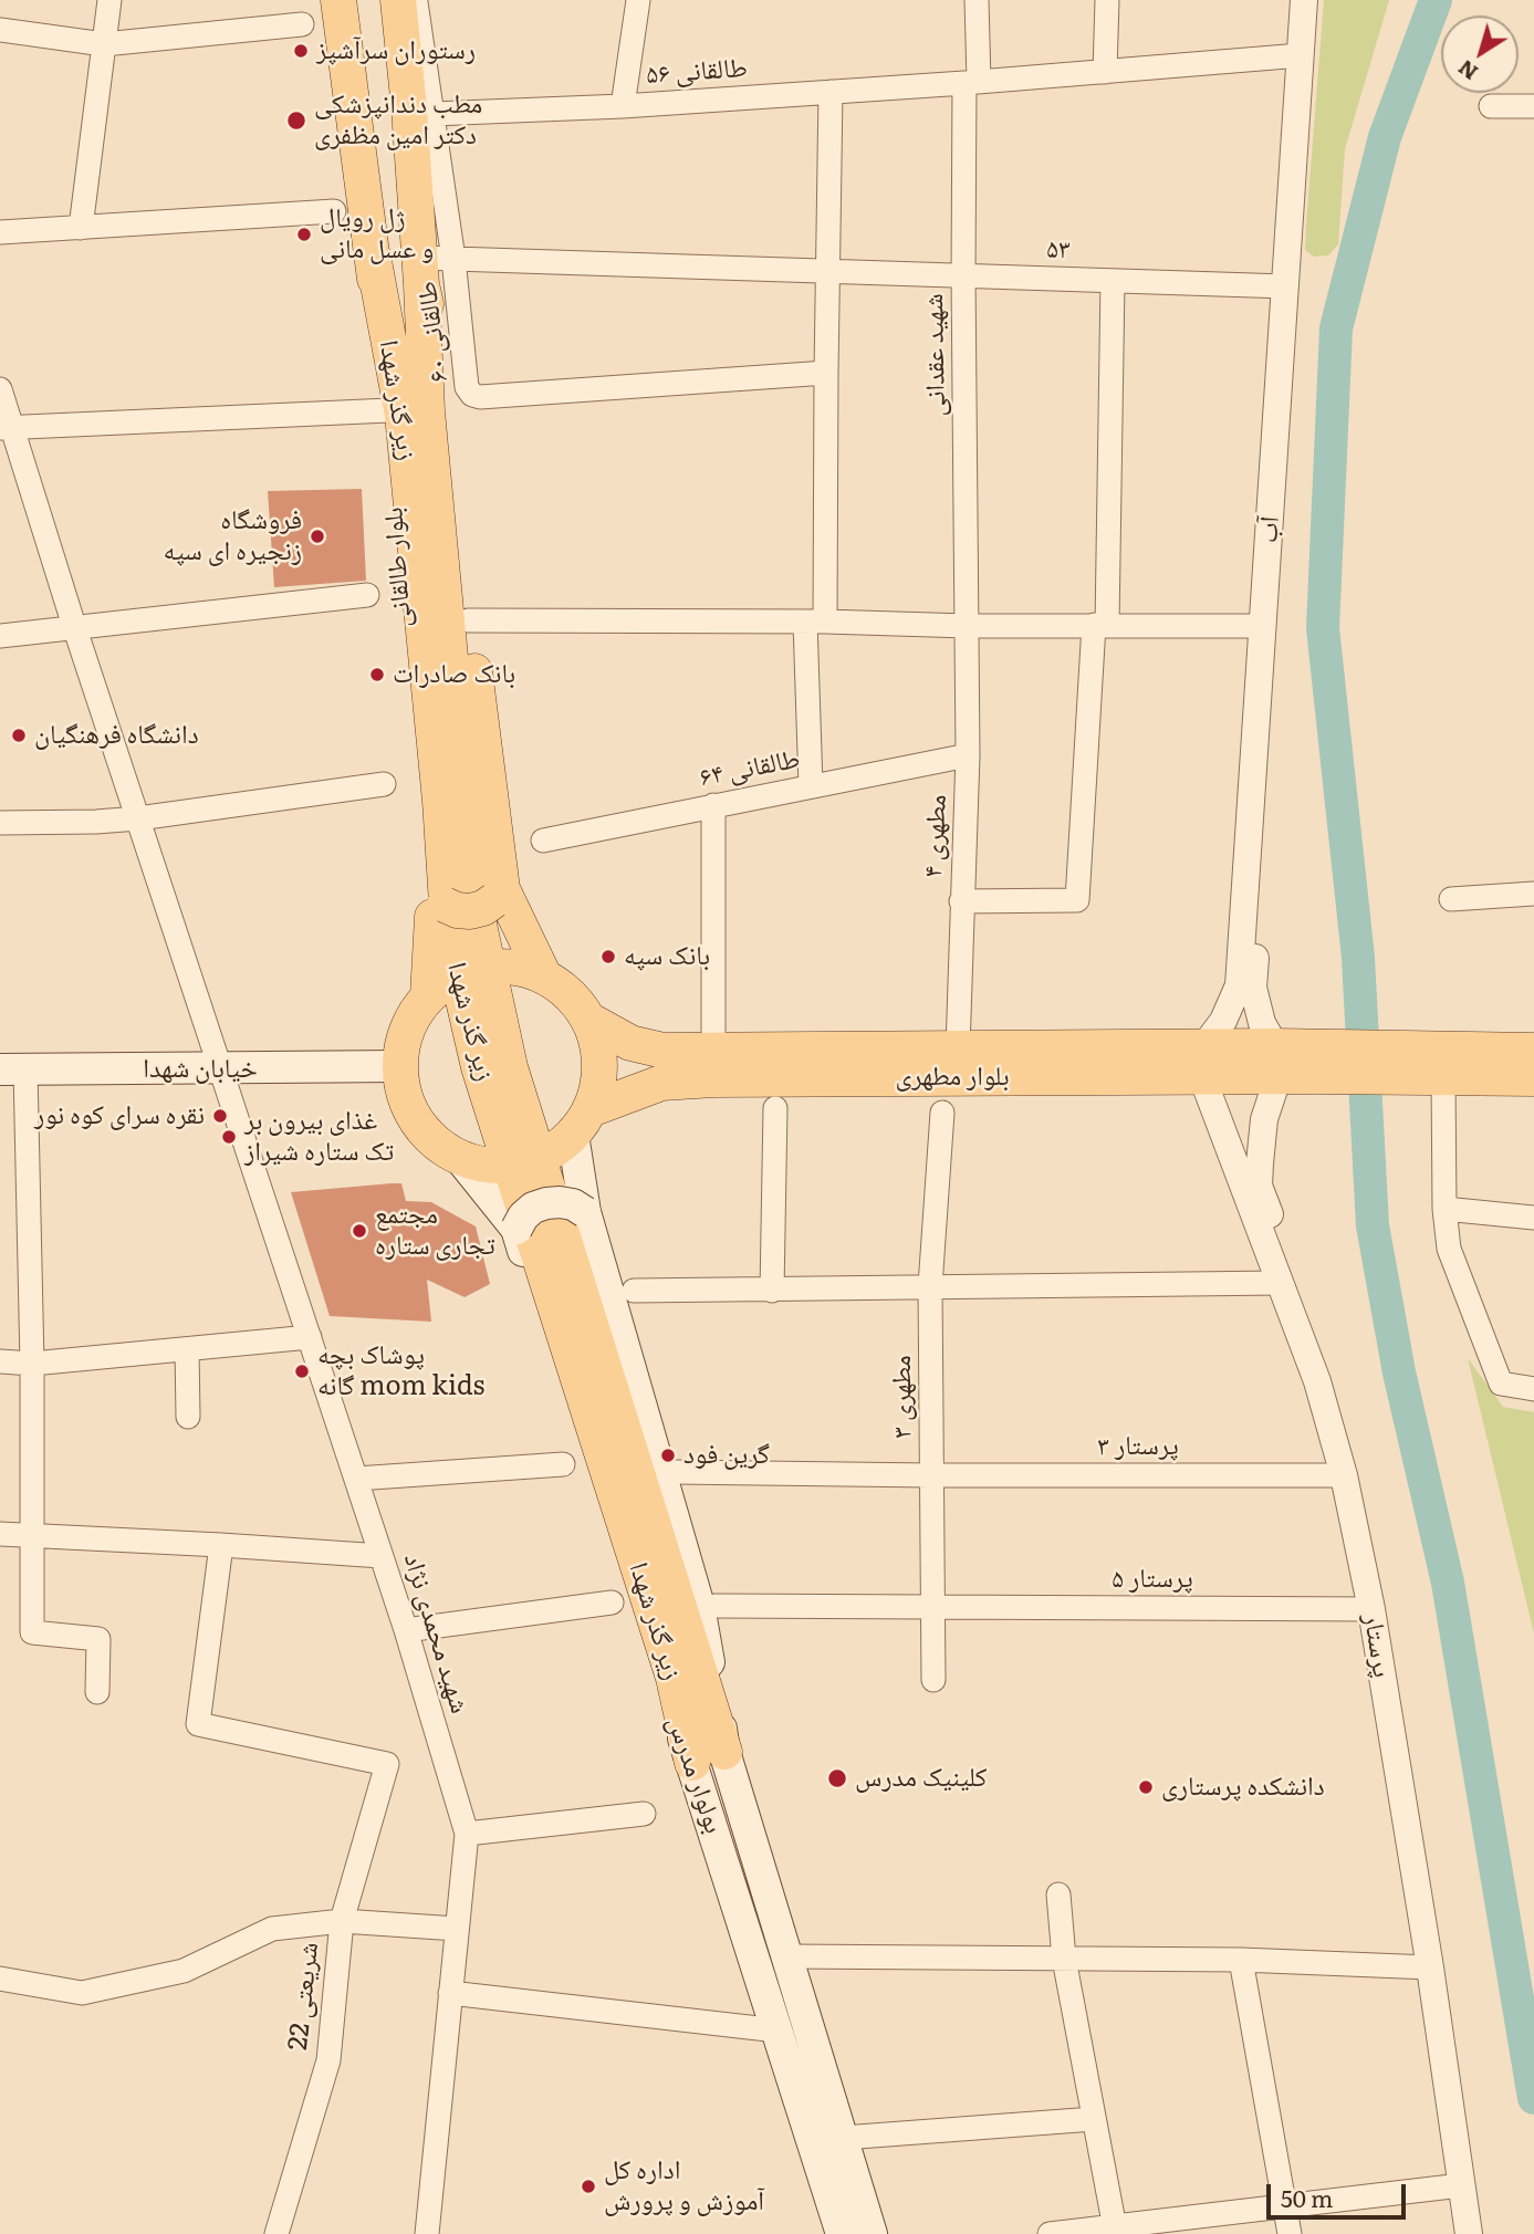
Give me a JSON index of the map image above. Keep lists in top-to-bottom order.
{
  "streets": {
    "main road": [
      "زیر گذر شهدا",
      "بلوار طالقانی",
      "خیابان شهدا",
      "بلوار مطهری",
      "بولوار مدرس"
    ],
    "street": [
      "طالقانی ۵۶",
      "۵۳",
      "طالقانی ۶۰",
      "شهید عقدانی",
      "آب",
      "طالقانی ۶۴",
      "مطهری ۴",
      "مطهری ۳",
      "پرستار ۳",
      "پرستار ۵",
      "شهید محمدی نژاد",
      "پرستار",
      "شریعتی 22"
    ]
  },
  "crossings": [
    ["طالقانی ۵۶", "طالقانی ۶۰"],
    ["طالقانی ۵۶", "شهید عقدانی"],
    ["طالقانی ۵۶", "آب"],
    ["۵۳", "طالقانی ۶۰"],
    ["۵۳", "شهید عقدانی"],
    ["۵۳", "زیر گذر شهدا"],
    ["۵۳", "آب"],
    ["طالقانی ۶۰", "زیر گذر شهدا"],
    ["شهید عقدانی", "مطهری ۴"],
    ["زیر گذر شهدا", "بلوار طالقانی"],
    ["زیر گذر شهدا", "بولوار مدرس"],
    ["آب", "بلوار مطهری"],
    ["آب", "پرستار"],
    ["بلوار طالقانی", "خیابان شهدا"],
    ["بلوار طالقانی", "بلوار مطهری"],
    ["بلوار طالقانی", "بولوار مدرس"],
    ["طالقانی ۶۴", "مطهری ۴"],
    ["مطهری ۴", "بلوار مطهری"],
    ["خیابان شهدا", "بلوار مطهری"],
    ["خیابان شهدا", "شهید محمدی نژاد"],
    ["خیابان شهدا", "بولوار مدرس"],
    ["بلوار مطهری", "پرستار"],
    ["بلوار مطهری", "بولوار مدرس"],
    ["مطهری ۳", "پرستار ۳"],
    ["مطهری ۳", "پرستار ۵"],
    ["پرستار ۳", "پرستار"],
    ["پرستار ۵", "پرستار"]
  ],
  "places": [
    "رستوران سرآشپز",
    "مطب دندانپزشکی دکتر امین مظفری",
    "ژل رویال و عسل مانی",
    "فروشگاه زنجیره ای سپه",
    "بانک صادرات",
    "دانشگاه فرهنگیان",
    "بانک سپه",
    "نقره سرای کوه نور",
    "غذای بیرون بر تک ستاره شیراز",
    "مجتمع تجاری ستاره",
    "پوشاک بچه گانه mom kids",
    "گرین فود",
    "کلینیک مدرس",
    "دانشکده پرستاری",
    "اداره کل آموزش و پرورش"
  ],
  "scale_bar": "50 m",
  "north": "bottom left"
}
